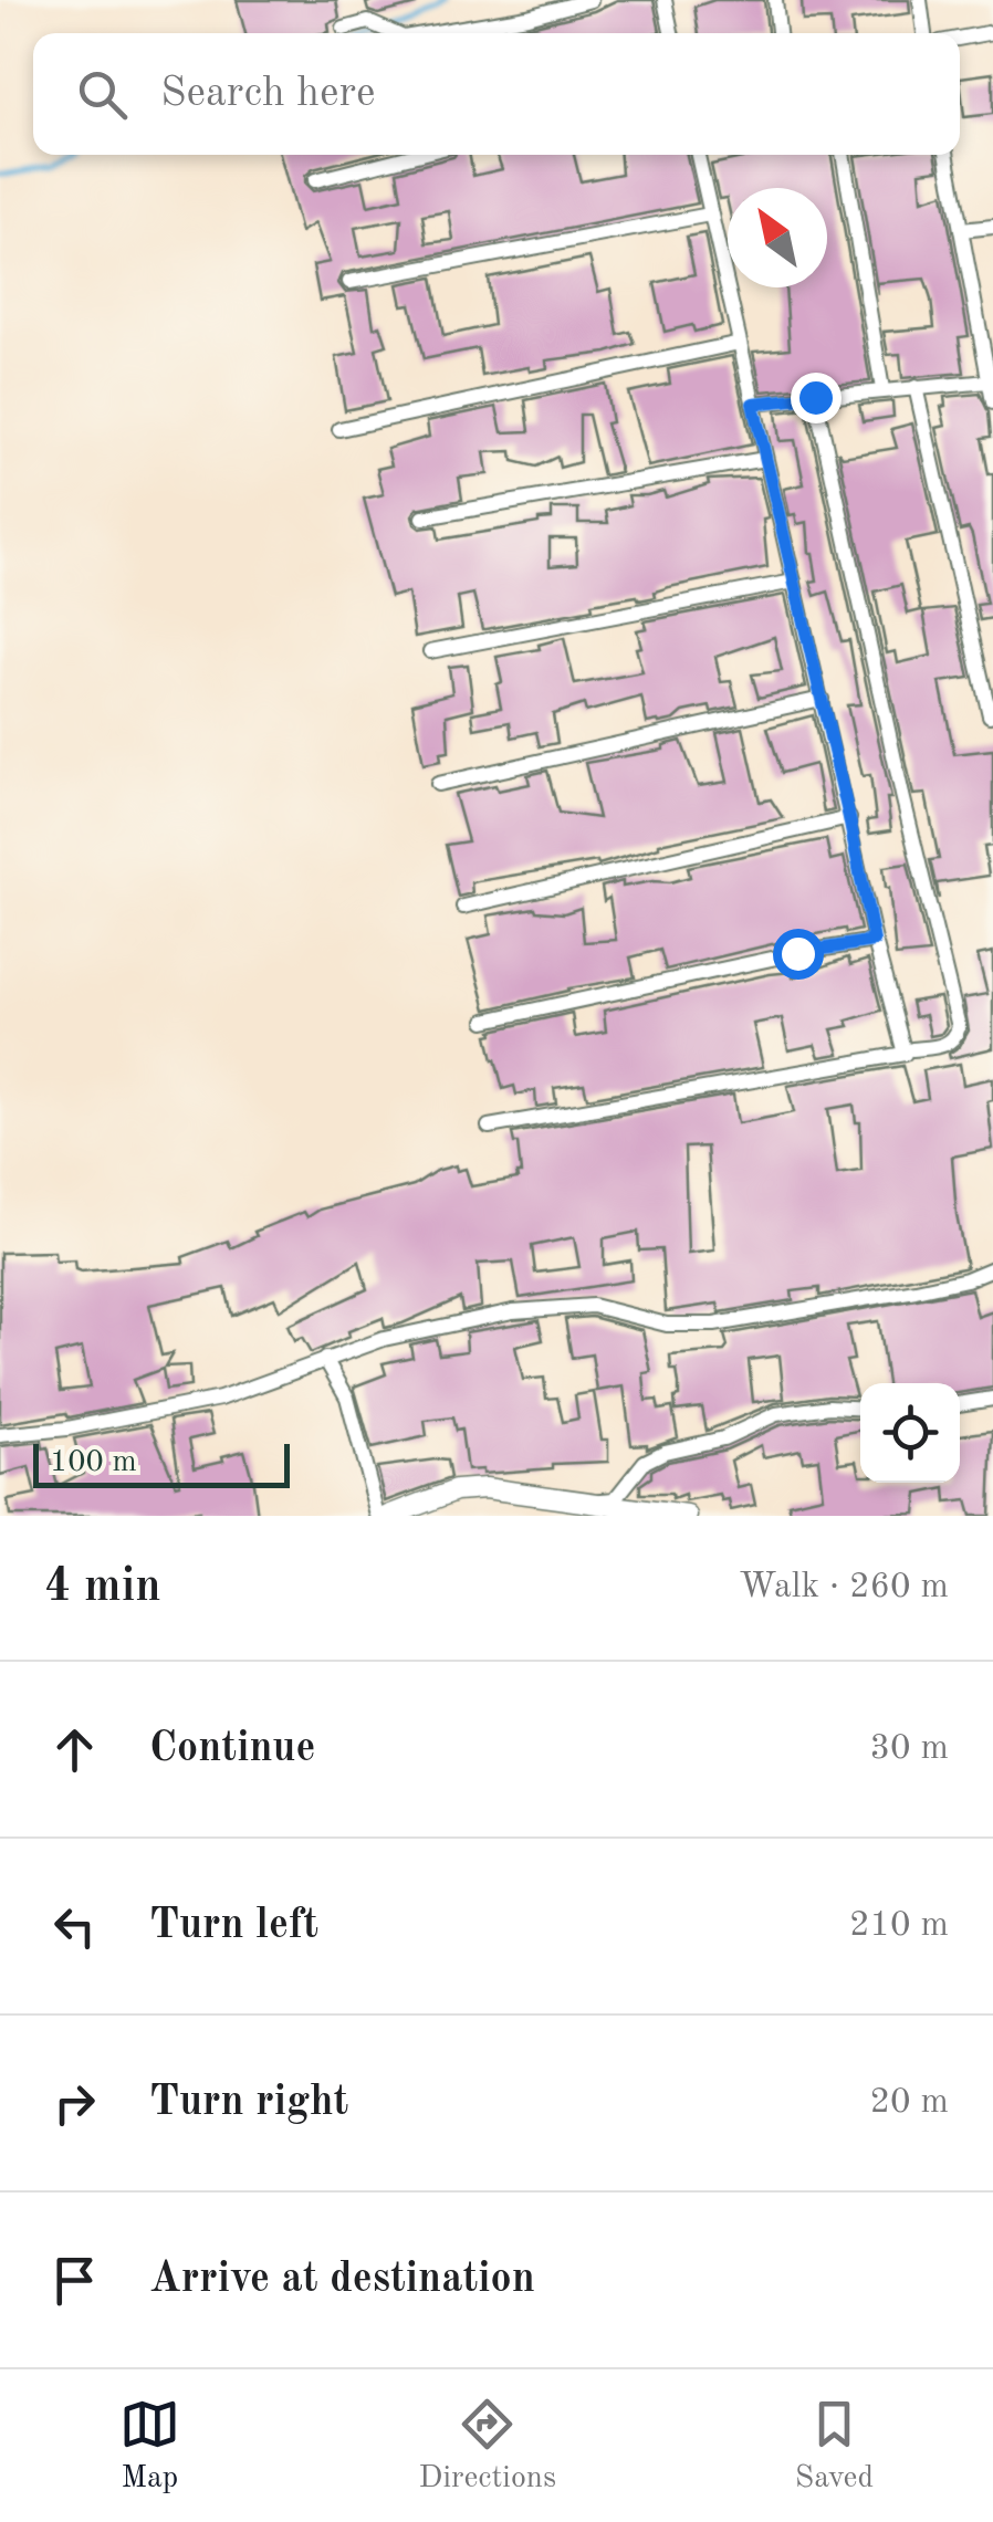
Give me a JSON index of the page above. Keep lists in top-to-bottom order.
{
  "scale_bar": "100 m",
  "north": "top left",
  "page": {
    "search": "Search here",
    "scale": "100 m",
    "heading": ["4 min", "Walk · 260 m"],
    "list": [
      ["Continue", "30 m"],
      ["Turn left", "210 m"],
      ["Turn right", "20 m"],
      "Arrive at destination"
    ],
    "nav": ["Map", "Directions", "Saved"]
  }
}
